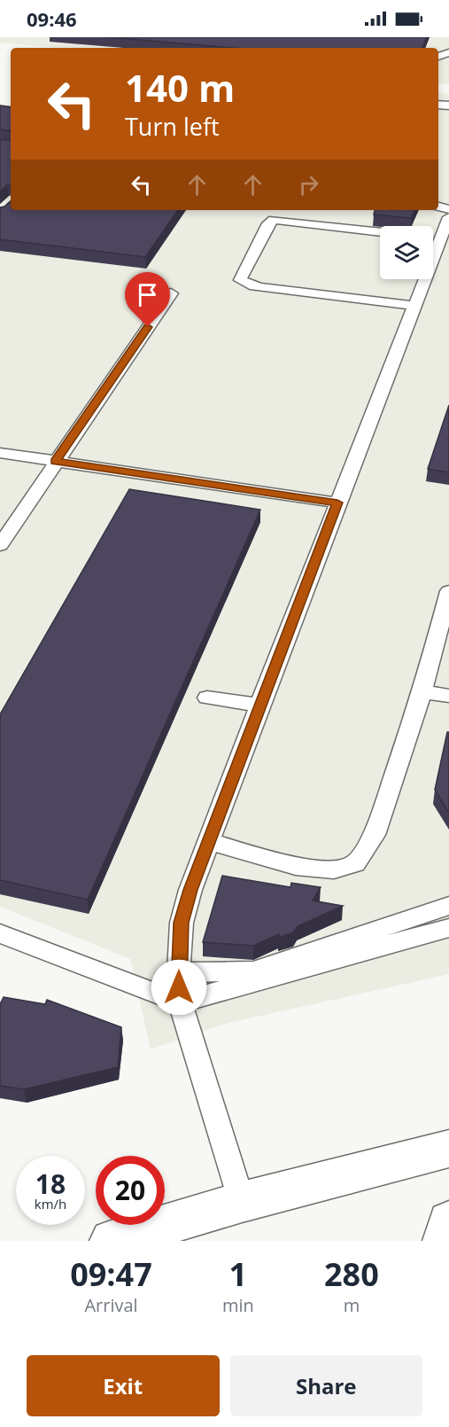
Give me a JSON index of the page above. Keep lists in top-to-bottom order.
{
  "page": {
    "status": "09:46",
    "turn": ["140 m", "Turn left"],
    "speed": "18 km/h",
    "limit": "20",
    "eta": [
      "09:47",
      "Arrival",
      "1",
      "min",
      "280",
      "m"
    ],
    "buttons": ["Exit", "Share"]
  }
}
